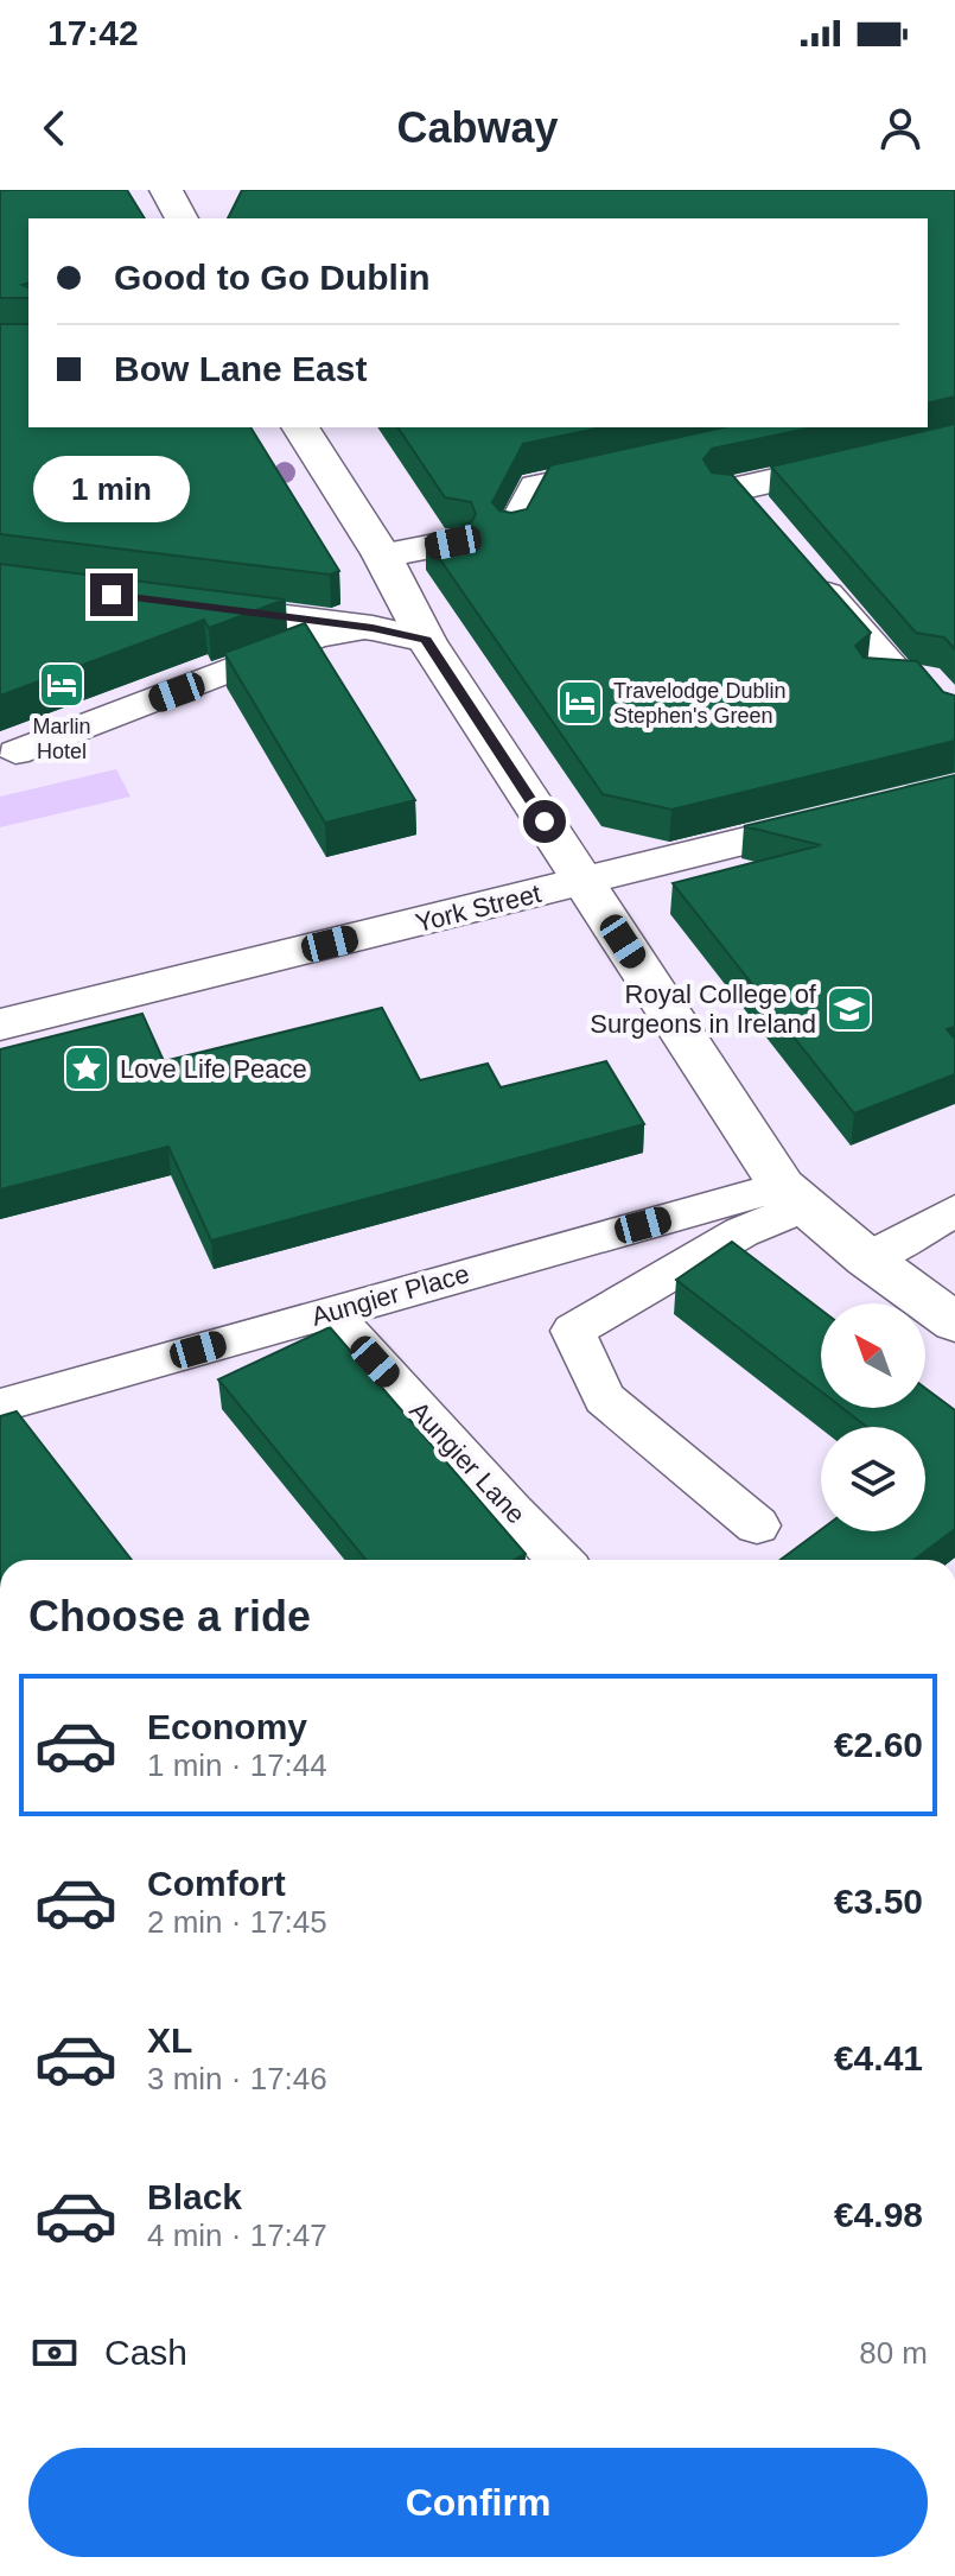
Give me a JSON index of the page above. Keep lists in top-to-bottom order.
{
  "streets": {
    "street": ["York Street"],
    "lane": ["Aungier Place", "Aungier Lane"]
  },
  "crossings": [
    ["Aungier Place", "Aungier Lane"]
  ],
  "places": {
    "hotel": ["Marlin Hotel", "Travelodge Dublin Stephen's Green"],
    "school or university": ["Royal College of Surgeons in Ireland"],
    "place": ["Love Life Peace"]
  },
  "north": "top left",
  "page": {
    "status": "17:42",
    "header": "Cabway",
    "banner": ["Good to Go Dublin", "Bow Lane East"],
    "bubble": "1 min",
    "heading": "Choose a ride",
    "list": [
      {
        "name": "Economy",
        "note": "1 min · 17:44",
        "value": "€2.60"
      },
      {
        "name": "Comfort",
        "note": "2 min · 17:45",
        "value": "€3.50"
      },
      {
        "name": "XL",
        "note": "3 min · 17:46",
        "value": "€4.41"
      },
      {
        "name": "Black",
        "note": "4 min · 17:47",
        "value": "€4.98"
      }
    ],
    "pay": ["Cash", "80 m"],
    "buttons": "Confirm"
  }
}
